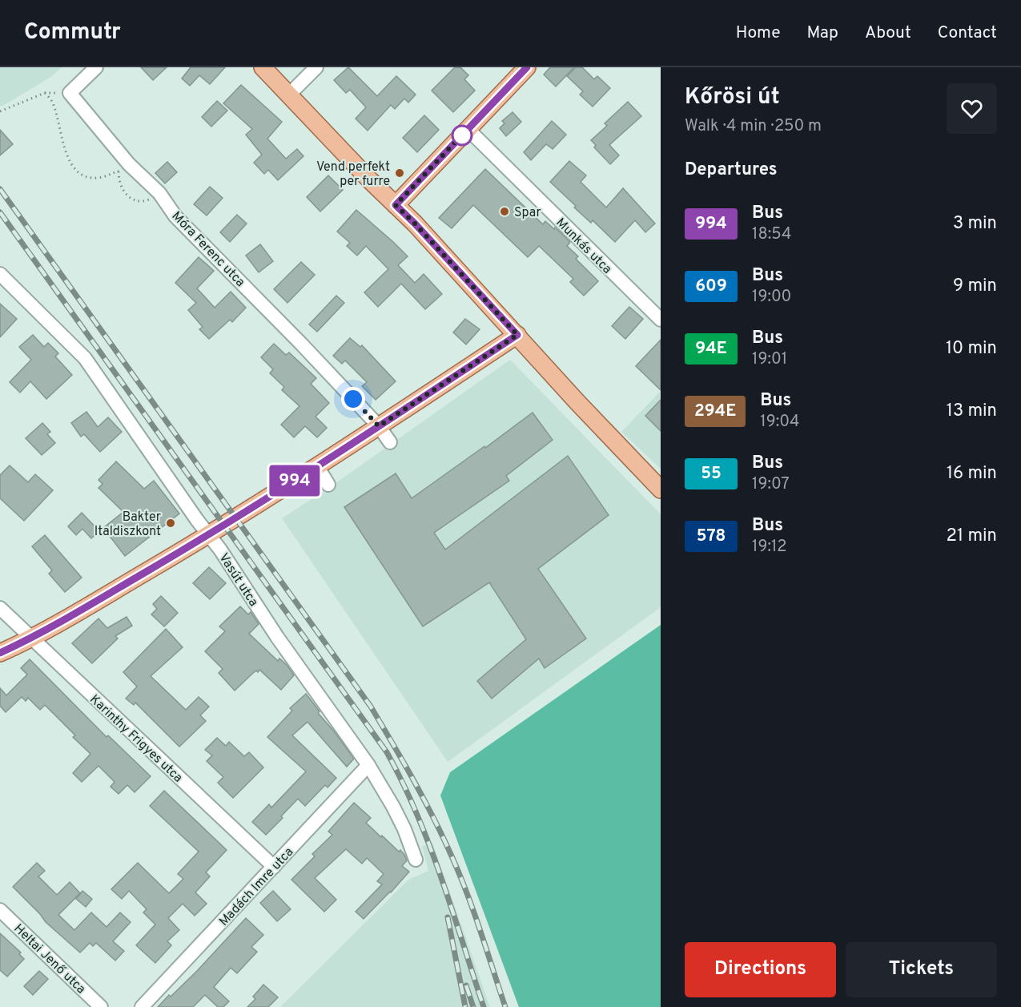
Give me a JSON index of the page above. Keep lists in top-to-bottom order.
{
  "streets": {
    "street": [
      "Munkás utca",
      "Móra Ferenc utca",
      "Vasút utca",
      "Karinthy Frigyes utca",
      "Madách Imre utca",
      "Heltai Jenő utca"
    ]
  },
  "crossings": [
    ["Vasút utca", "Madách Imre utca"],
    ["Karinthy Frigyes utca", "Madách Imre utca"]
  ],
  "places": ["Vend perfekt per furre", "Spar", "Bakter Italdiszkont"],
  "lines": ["bus line 994"],
  "page": {
    "header": "Commutr",
    "nav": [
      "Home",
      "Map",
      "About",
      "Contact"
    ],
    "on_map": "994",
    "heading": [
      ["Kőrösi út", "Walk · 4 min · 250 m"],
      "Departures"
    ],
    "list": [
      {
        "mark": "994",
        "name": "Bus",
        "note": "18:54",
        "value": "3 min"
      },
      {
        "mark": "609",
        "name": "Bus",
        "note": "19:00",
        "value": "9 min"
      },
      {
        "mark": "94E",
        "name": "Bus",
        "note": "19:01",
        "value": "10 min"
      },
      {
        "mark": "294E",
        "name": "Bus",
        "note": "19:04",
        "value": "13 min"
      },
      {
        "mark": "55",
        "name": "Bus",
        "note": "19:07",
        "value": "16 min"
      },
      {
        "mark": "578",
        "name": "Bus",
        "note": "19:12",
        "value": "21 min"
      }
    ],
    "buttons": ["Directions", "Tickets"]
  }
}
